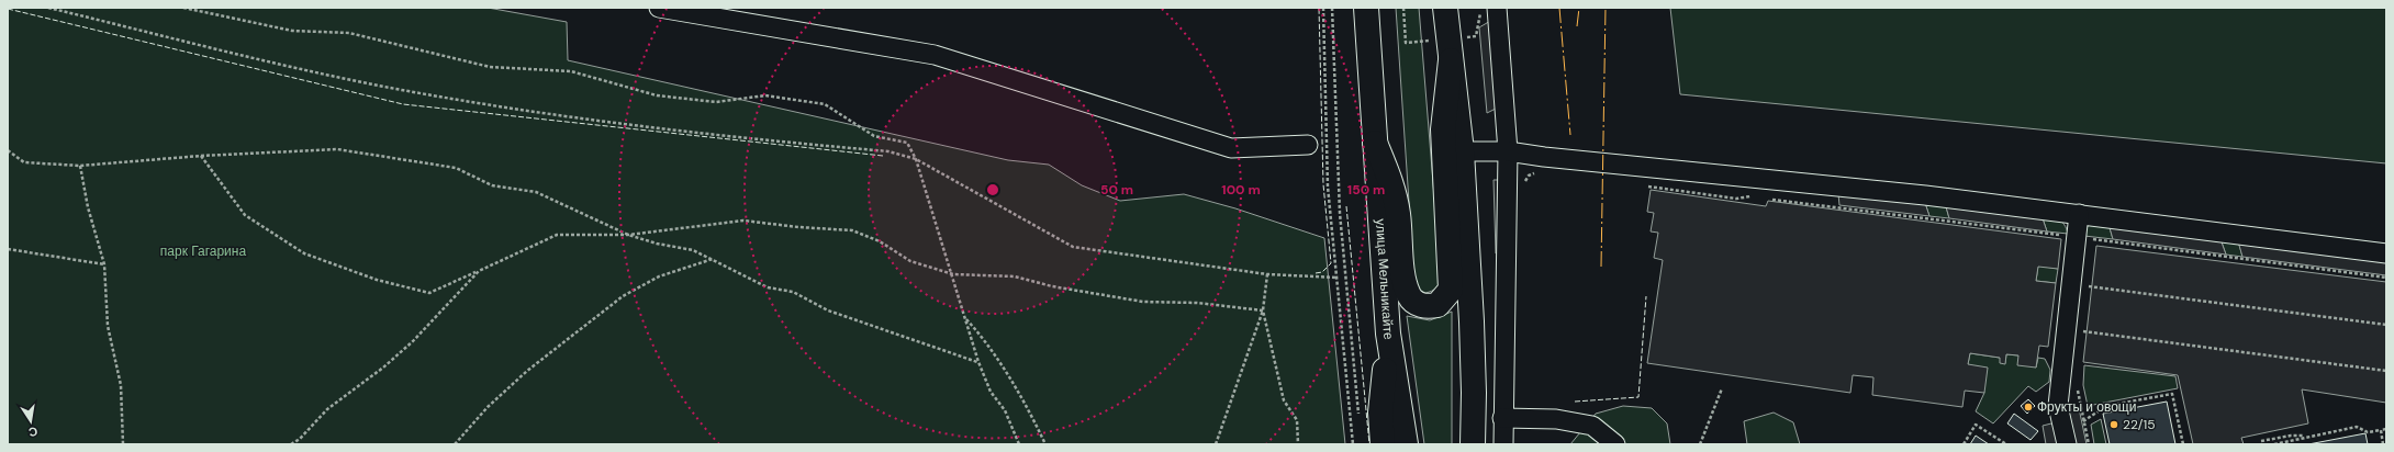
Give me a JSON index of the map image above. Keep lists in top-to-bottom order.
{
  "streets": {
    "main road": ["улица Мельникайте"]
  },
  "parks": ["парк Гагарина"],
  "places": ["Фрукты и овощи", "22/15"],
  "north": "bottom",
  "rings": ["50 m", "100 m", "150 m"]
}
